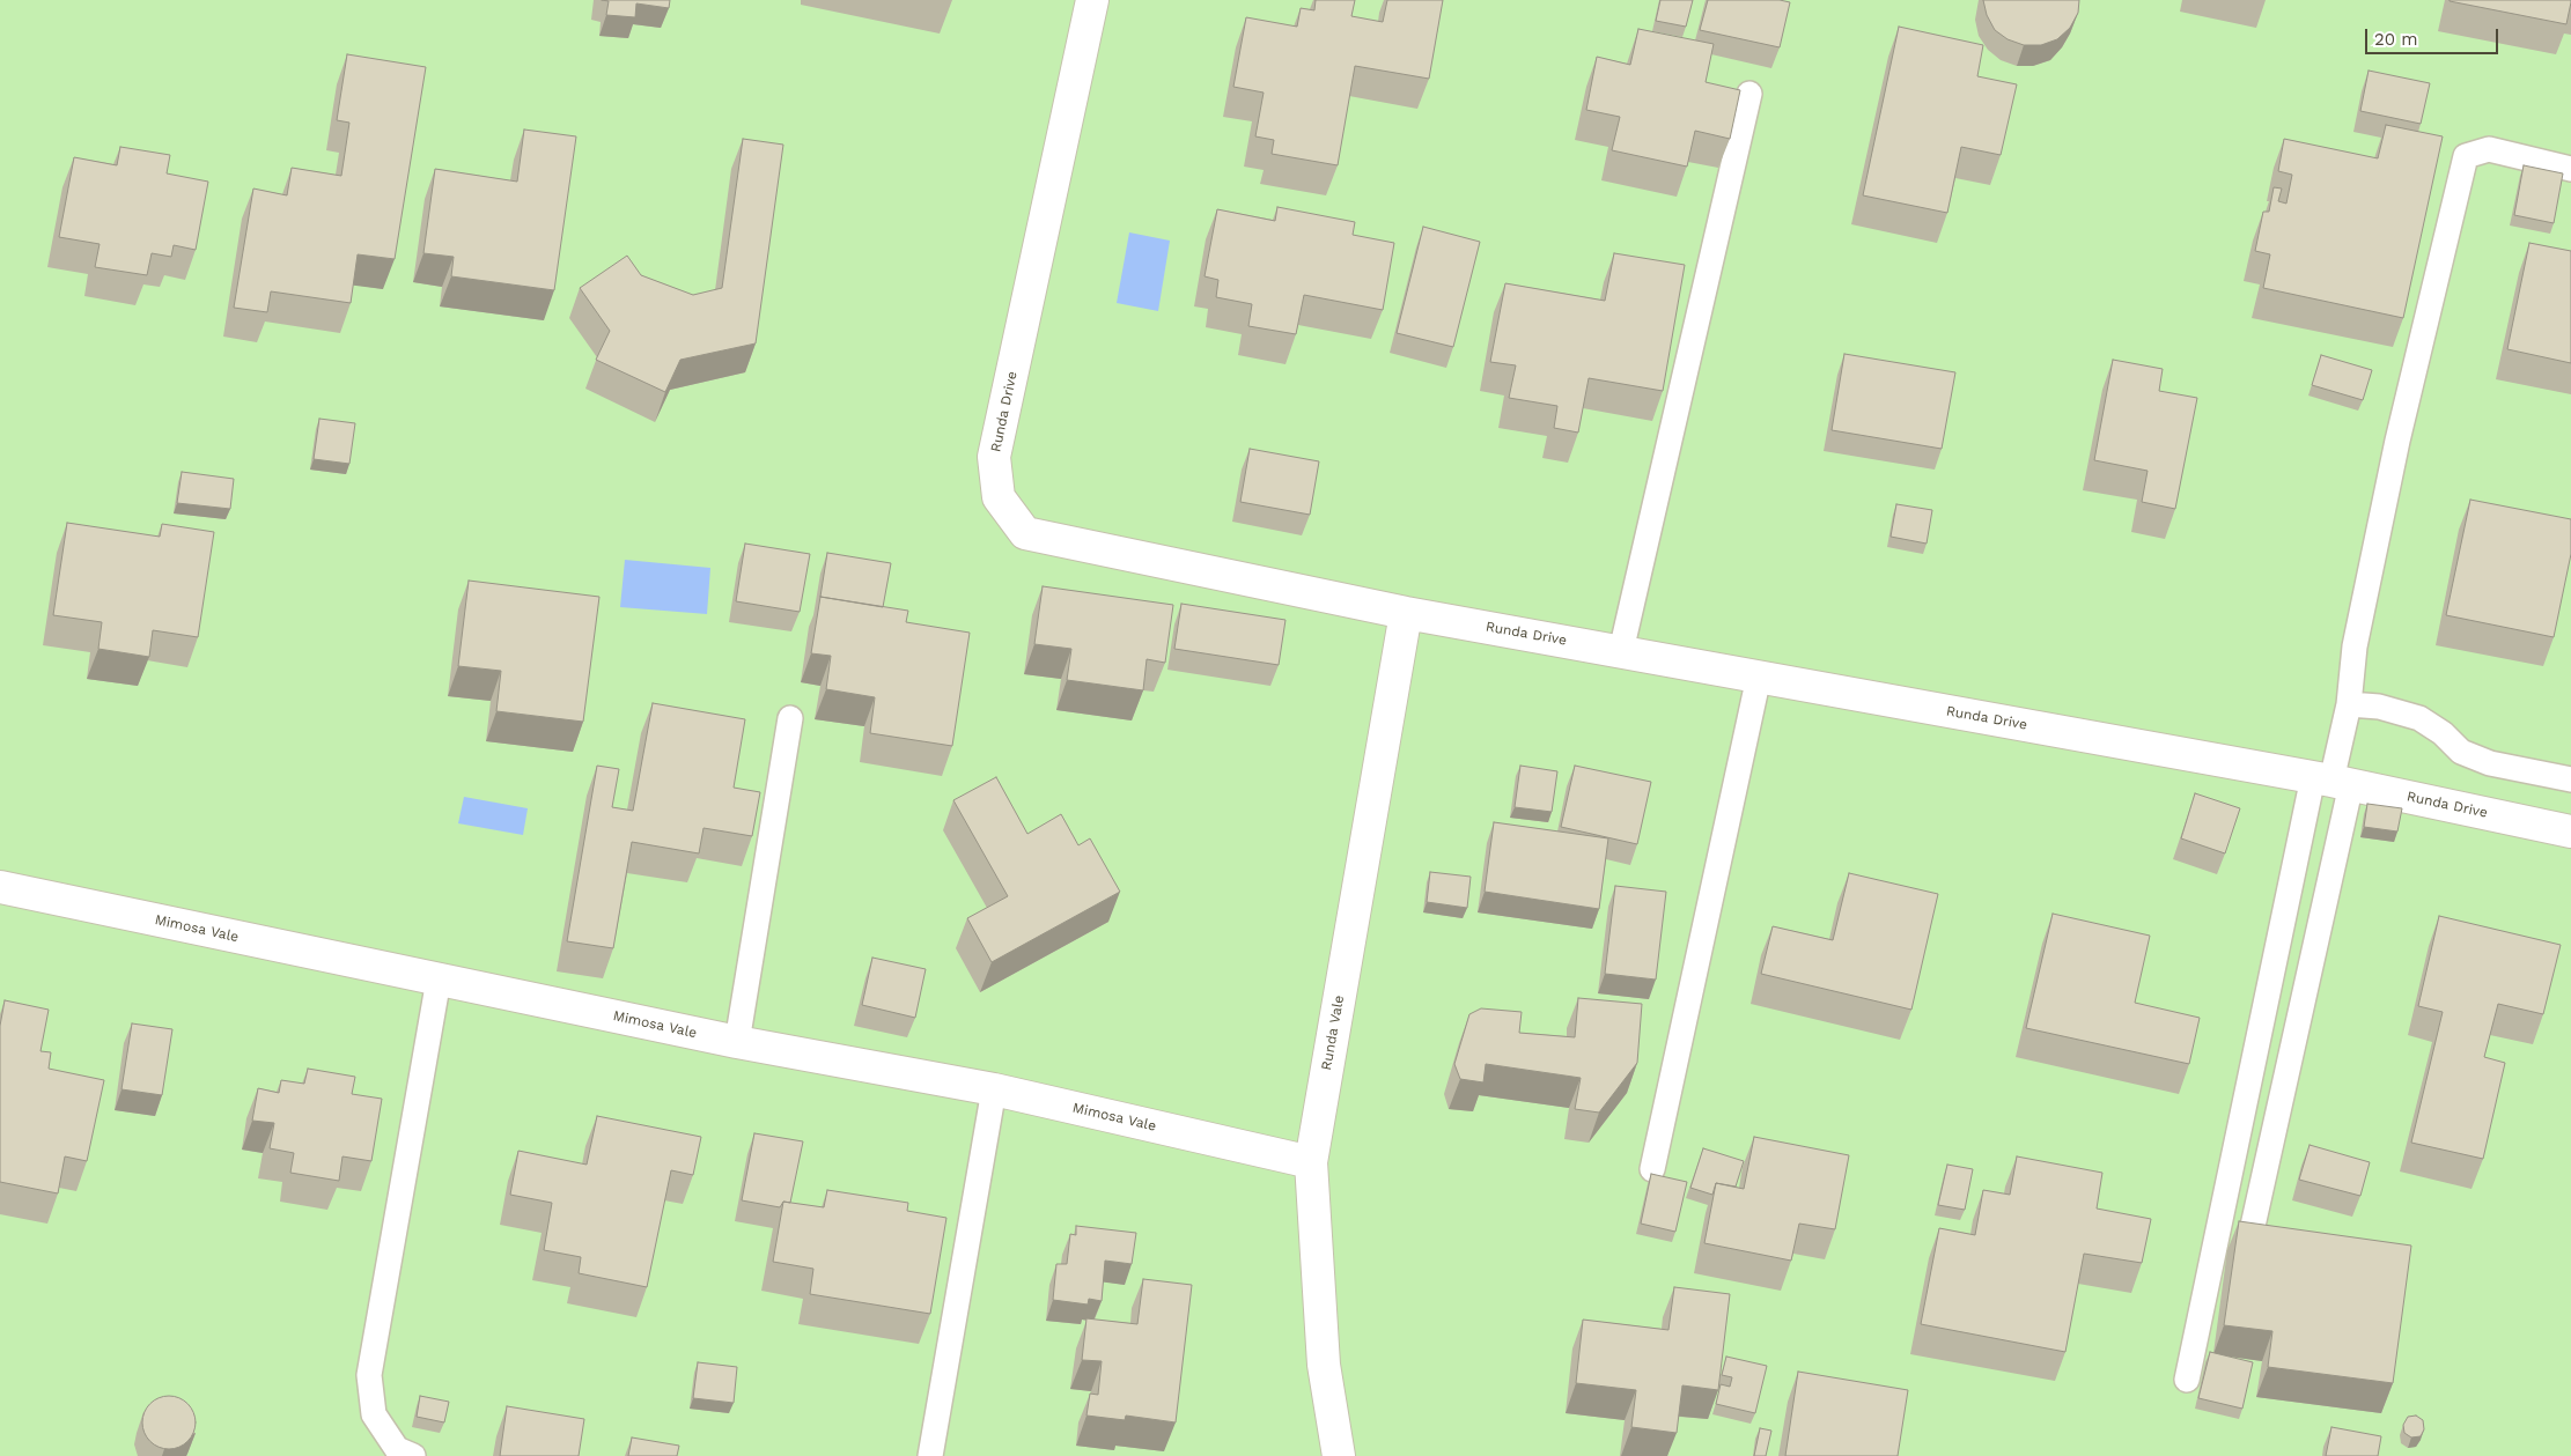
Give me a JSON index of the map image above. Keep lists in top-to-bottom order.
{
  "streets": {
    "street": ["Runda Drive", "Mimosa Vale", "Runda Vale"]
  },
  "crossings": [
    ["Runda Drive", "Runda Vale"],
    ["Mimosa Vale", "Runda Vale"]
  ],
  "scale_bar": "20 m"
}
